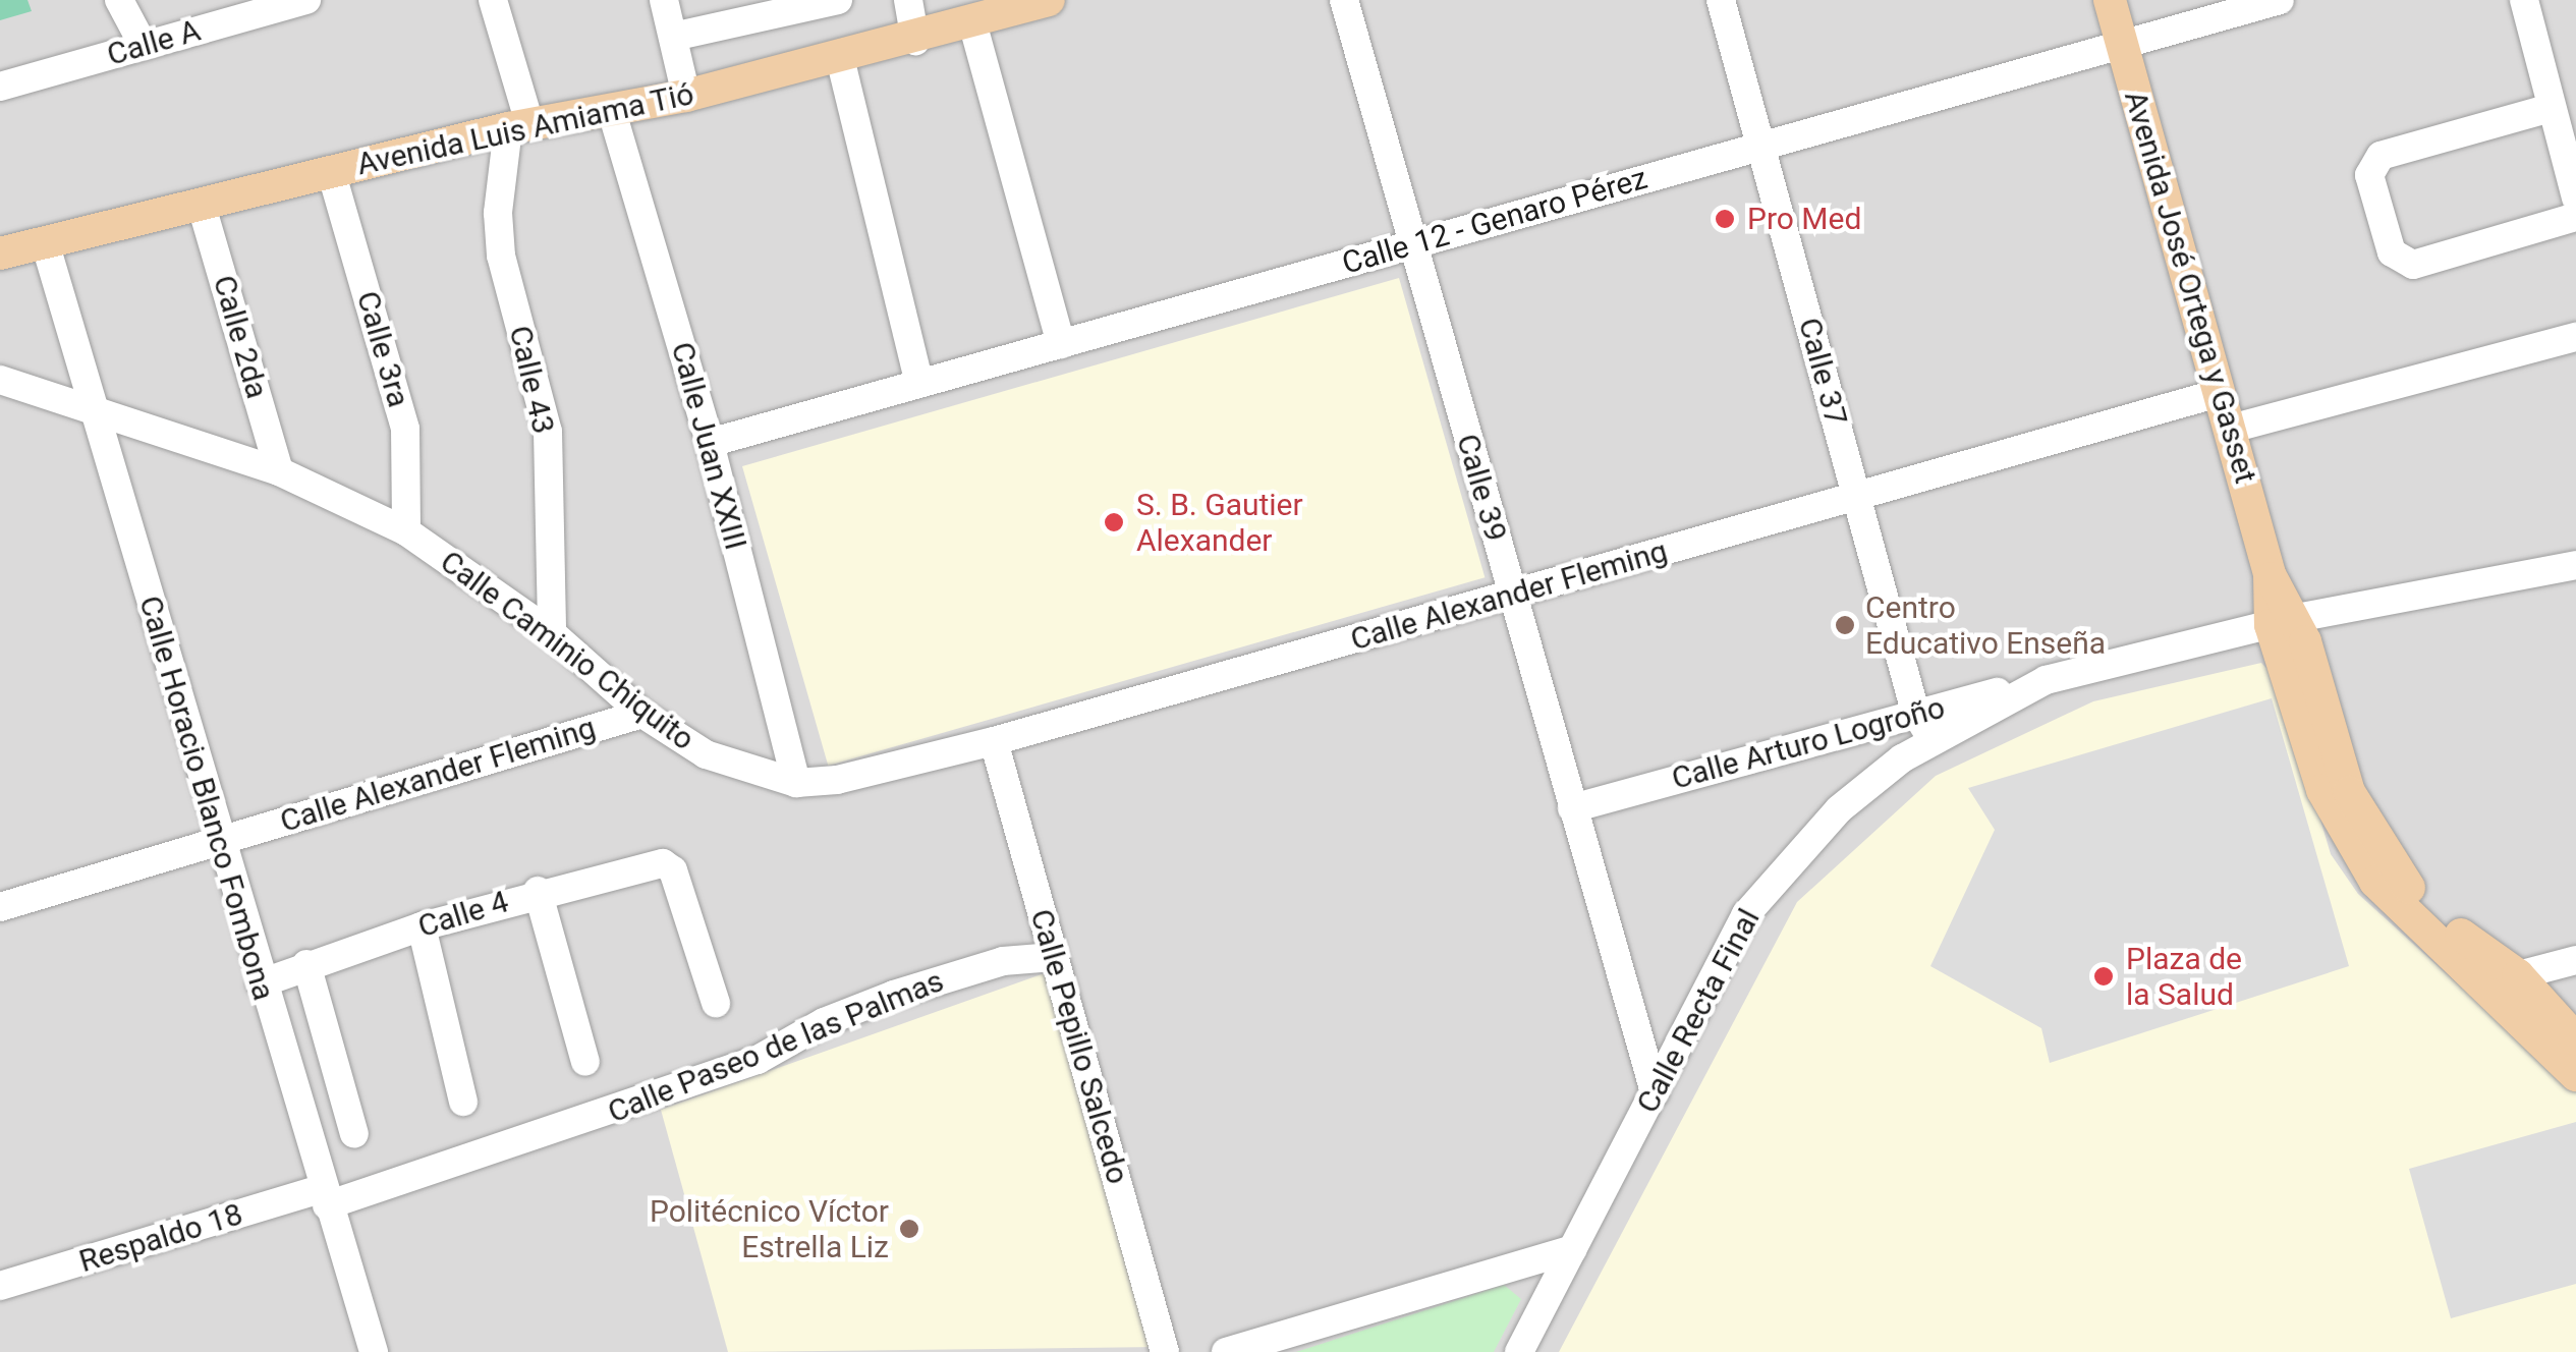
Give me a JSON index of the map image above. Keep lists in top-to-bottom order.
{
  "streets": {
    "main road": ["Avenida Luis Amiama Tió", "Avenida José Ortega y Gasset"],
    "street": [
      "Calle A",
      "Calle 12 - Genaro Pérez",
      "Calle 2da",
      "Calle 3ra",
      "Calle 37",
      "Calle 43",
      "Calle Juan XXIII",
      "Calle 39",
      "Calle Alexander Fleming",
      "Calle Caminio Chiquito",
      "Calle Arturo Logroño",
      "Calle Horacio Blanco Fombona",
      "Calle 4",
      "Calle Recta Final",
      "Calle Paseo de las Palmas",
      "Calle Pepillo Salcedo",
      "Respaldo 18"
    ]
  },
  "crossings": [
    ["Avenida Luis Amiama Tió", "Calle 2da"],
    ["Avenida Luis Amiama Tió", "Calle 3ra"],
    ["Avenida Luis Amiama Tió", "Calle 43"],
    ["Avenida Luis Amiama Tió", "Calle Juan XXIII"],
    ["Avenida Luis Amiama Tió", "Calle Horacio Blanco Fombona"],
    ["Calle 12 - Genaro Pérez", "Avenida José Ortega y Gasset"],
    ["Calle 12 - Genaro Pérez", "Calle 37"],
    ["Calle 12 - Genaro Pérez", "Calle Juan XXIII"],
    ["Calle 12 - Genaro Pérez", "Calle 39"],
    ["Avenida José Ortega y Gasset", "Calle Alexander Fleming"],
    ["Avenida José Ortega y Gasset", "Calle Recta Final"],
    ["Calle 2da", "Calle Caminio Chiquito"],
    ["Calle 3ra", "Calle Caminio Chiquito"],
    ["Calle 37", "Calle Alexander Fleming"],
    ["Calle 37", "Calle Arturo Logroño"],
    ["Calle 37", "Calle Recta Final"],
    ["Calle 43", "Calle Caminio Chiquito"],
    ["Calle Juan XXIII", "Calle Alexander Fleming"],
    ["Calle Juan XXIII", "Calle Caminio Chiquito"],
    ["Calle 39", "Calle Alexander Fleming"],
    ["Calle 39", "Calle Arturo Logroño"],
    ["Calle 39", "Calle Recta Final"],
    ["Calle Alexander Fleming", "Calle Caminio Chiquito"],
    ["Calle Alexander Fleming", "Calle Horacio Blanco Fombona"],
    ["Calle Alexander Fleming", "Calle Pepillo Salcedo"],
    ["Calle Caminio Chiquito", "Calle Horacio Blanco Fombona"],
    ["Calle Arturo Logroño", "Calle Recta Final"],
    ["Calle Horacio Blanco Fombona", "Calle 4"],
    ["Calle Horacio Blanco Fombona", "Calle Paseo de las Palmas"],
    ["Calle Horacio Blanco Fombona", "Respaldo 18"],
    ["Calle Paseo de las Palmas", "Calle Pepillo Salcedo"],
    ["Calle Paseo de las Palmas", "Respaldo 18"]
  ],
  "places": [
    "Pro Med",
    "S. B. Gautier Alexander",
    "Centro Educativo Enseña",
    "Plaza de la Salud",
    "Politécnico Víctor Estrella Liz"
  ]
}
